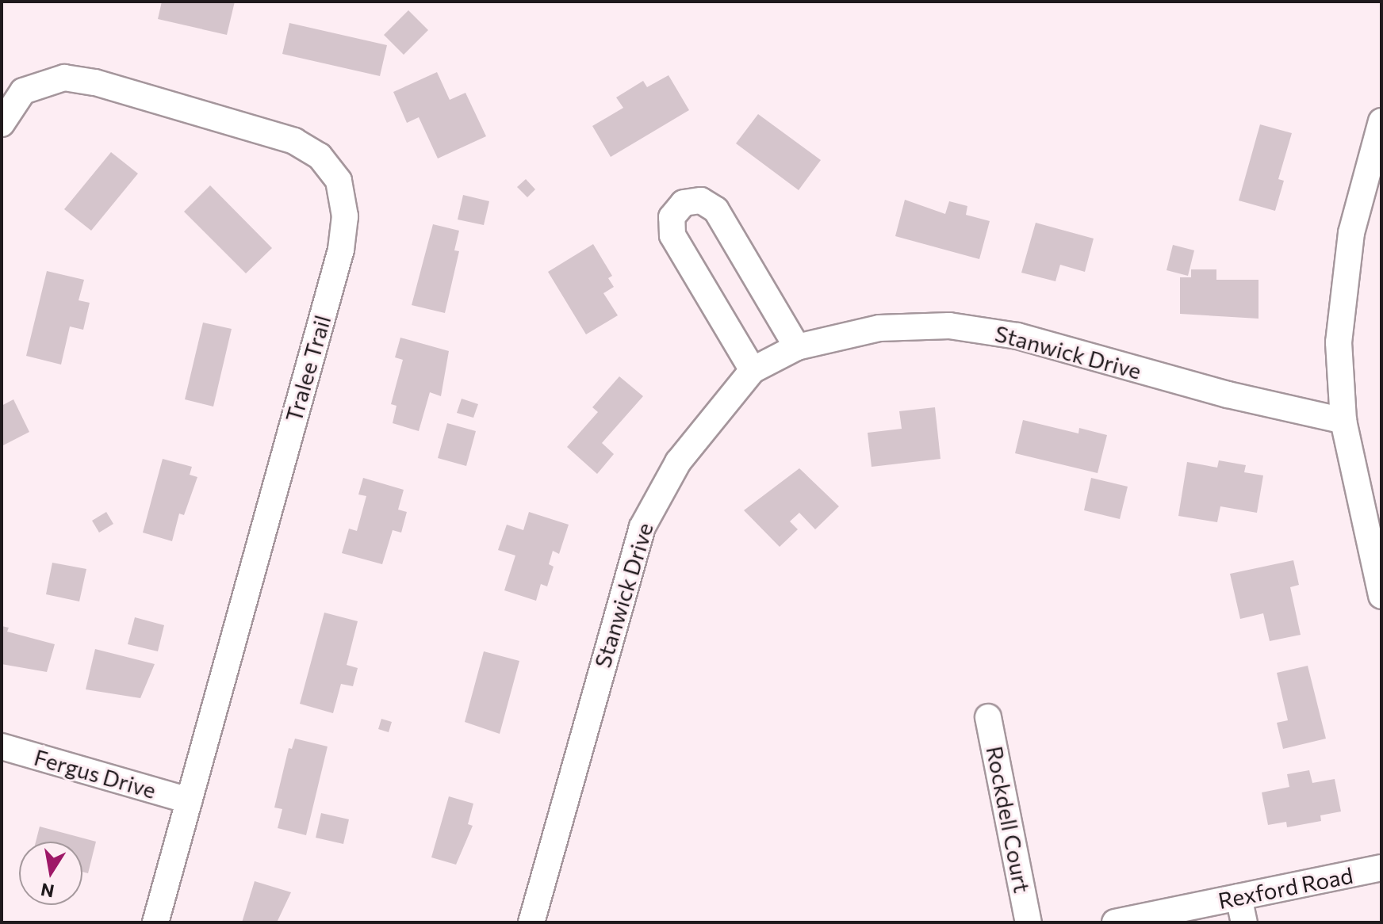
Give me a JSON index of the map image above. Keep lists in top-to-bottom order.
{
  "streets": {
    "street": [
      "Stanwick Drive",
      "Tralee Trail",
      "Fergus Drive",
      "Rockdell Court",
      "Rexford Road"
    ]
  },
  "crossings": [
    ["Tralee Trail", "Fergus Drive"]
  ],
  "north": "bottom"
}
